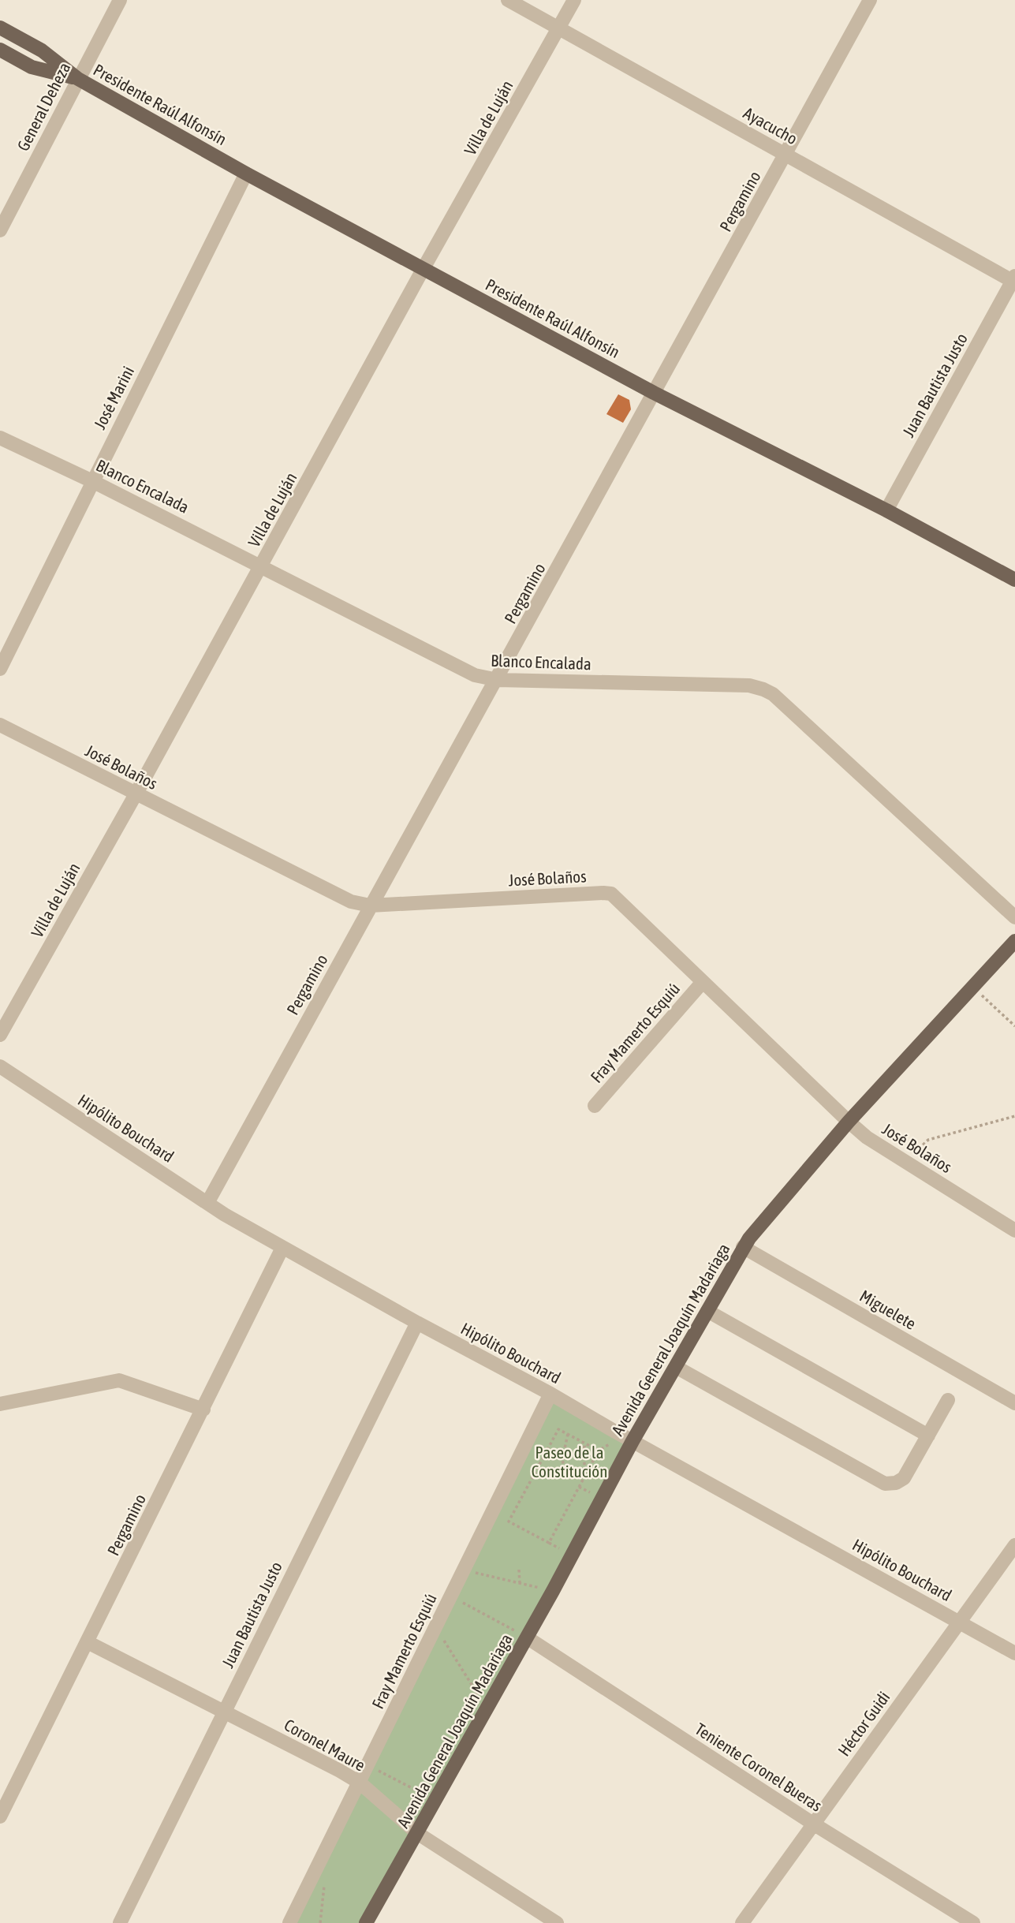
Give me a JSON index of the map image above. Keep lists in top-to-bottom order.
{
  "streets": {
    "main road": ["Presidente Raúl Alfonsín", "Avenida General Joaquín Madariaga"],
    "street": [
      "General Deheza",
      "Villa de Luján",
      "Ayacucho",
      "Pergamino",
      "Juan Bautista Justo",
      "José Marini",
      "Blanco Encalada",
      "José Bolaños",
      "Fray Mamerto Esquiú",
      "Hipólito Bouchard",
      "Miguelete",
      "Héctor Guidi",
      "Coronel Maure",
      "Teniente Coronel Bueras"
    ]
  },
  "crossings": [
    ["Presidente Raúl Alfonsín", "General Deheza"],
    ["Presidente Raúl Alfonsín", "Villa de Luján"],
    ["Presidente Raúl Alfonsín", "Pergamino"],
    ["Presidente Raúl Alfonsín", "Juan Bautista Justo"],
    ["Presidente Raúl Alfonsín", "José Marini"],
    ["Villa de Luján", "Ayacucho"],
    ["Villa de Luján", "Blanco Encalada"],
    ["Villa de Luján", "José Bolaños"],
    ["Ayacucho", "Pergamino"],
    ["Ayacucho", "Juan Bautista Justo"],
    ["Pergamino", "Blanco Encalada"],
    ["Pergamino", "José Bolaños"],
    ["Pergamino", "Hipólito Bouchard"],
    ["Pergamino", "Coronel Maure"],
    ["Juan Bautista Justo", "Hipólito Bouchard"],
    ["Juan Bautista Justo", "Coronel Maure"],
    ["José Marini", "Blanco Encalada"],
    ["José Bolaños", "Fray Mamerto Esquiú"],
    ["José Bolaños", "Avenida General Joaquín Madariaga"],
    ["Fray Mamerto Esquiú", "Hipólito Bouchard"],
    ["Fray Mamerto Esquiú", "Coronel Maure"],
    ["Hipólito Bouchard", "Avenida General Joaquín Madariaga"],
    ["Hipólito Bouchard", "Héctor Guidi"],
    ["Miguelete", "Avenida General Joaquín Madariaga"],
    ["Avenida General Joaquín Madariaga", "Coronel Maure"],
    ["Avenida General Joaquín Madariaga", "Teniente Coronel Bueras"],
    ["Héctor Guidi", "Teniente Coronel Bueras"]
  ],
  "parks": ["Paseo de la Constitución"]
}
